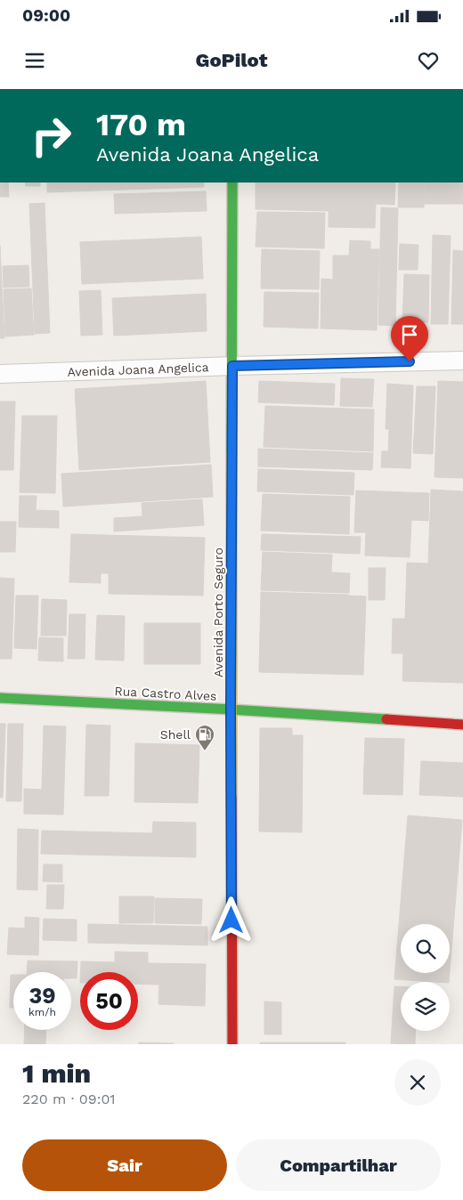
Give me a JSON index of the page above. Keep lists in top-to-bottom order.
{
  "streets": {
    "main road": ["Avenida Porto Seguro", "Rua Castro Alves"],
    "street": ["Avenida Joana Angelica"]
  },
  "crossings": [
    ["Avenida Joana Angelica", "Avenida Porto Seguro"],
    ["Avenida Porto Seguro", "Rua Castro Alves"]
  ],
  "places": {
    "fuel station": ["Shell"]
  },
  "page": {
    "status": "09:00",
    "header": "GoPilot",
    "turn": ["170 m", "Avenida Joana Angelica"],
    "speed": "39 km/h",
    "limit": "50",
    "heading": ["1 min", "220 m · 09:01"],
    "buttons": ["Sair", "Compartilhar"]
  }
}
